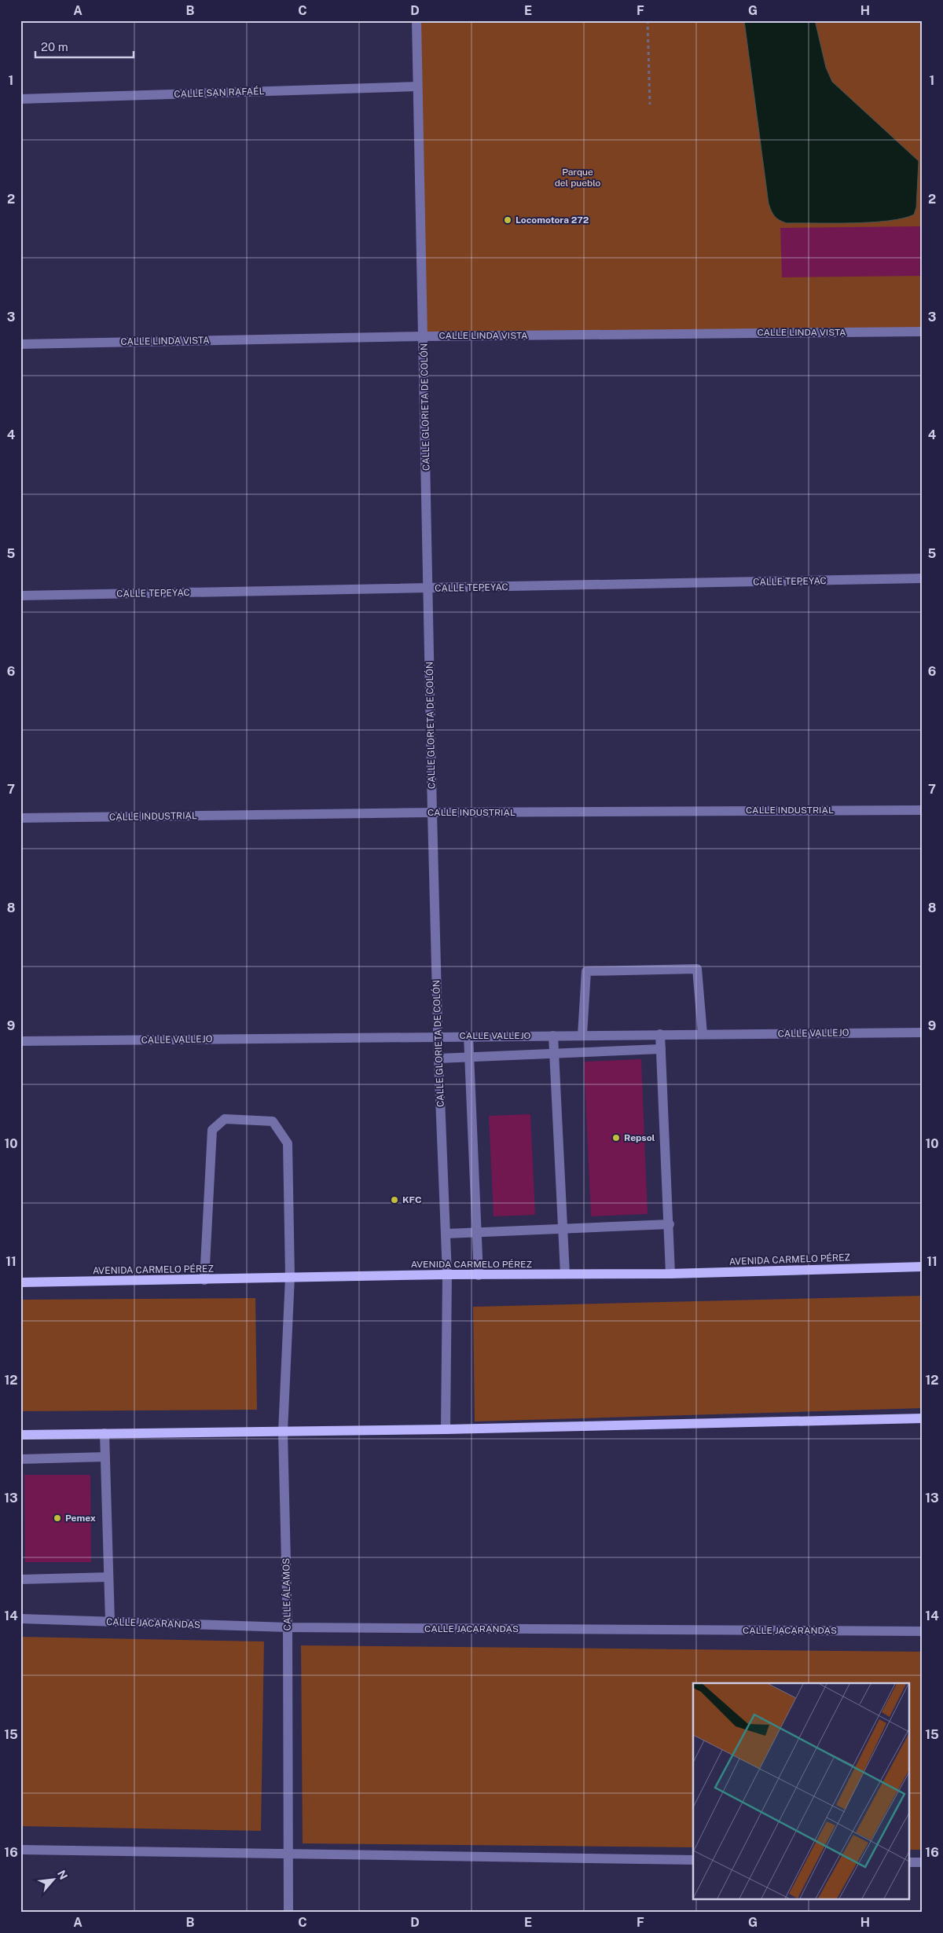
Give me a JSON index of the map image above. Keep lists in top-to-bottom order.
{
  "streets": {
    "main road": ["AVENIDA CARMELO PÉREZ"],
    "street": [
      "CALLE SAN RAFAÉL",
      "CALLE LINDA VISTA",
      "CALLE GLORIETA DE COLÓN",
      "CALLE TEPEYAC",
      "CALLE INDUSTRIAL",
      "CALLE VALLEJO",
      "CALLE ÁLAMOS",
      "CALLE JACARANDAS"
    ]
  },
  "crossings": [
    ["CALLE SAN RAFAÉL", "CALLE GLORIETA DE COLÓN"],
    ["CALLE LINDA VISTA", "CALLE GLORIETA DE COLÓN"],
    ["CALLE GLORIETA DE COLÓN", "CALLE TEPEYAC"],
    ["CALLE GLORIETA DE COLÓN", "CALLE INDUSTRIAL"],
    ["CALLE GLORIETA DE COLÓN", "CALLE VALLEJO"],
    ["CALLE GLORIETA DE COLÓN", "AVENIDA CARMELO PÉREZ"],
    ["AVENIDA CARMELO PÉREZ", "CALLE ÁLAMOS"],
    ["CALLE ÁLAMOS", "CALLE JACARANDAS"]
  ],
  "parks": ["Parque del pueblo"],
  "places": [
    "Locomotora 272",
    "Repsol",
    "KFC",
    "Pemex"
  ],
  "scale_bar": "20 m",
  "north": "top right",
  "grid": {
    "columns": [
      "A",
      "B",
      "C",
      "D",
      "E",
      "F",
      "G",
      "H"
    ],
    "rows": [
      "1",
      "2",
      "3",
      "4",
      "5",
      "6",
      "7",
      "8",
      "9",
      "10",
      "11",
      "12",
      "13",
      "14",
      "15",
      "16"
    ]
  }
}
